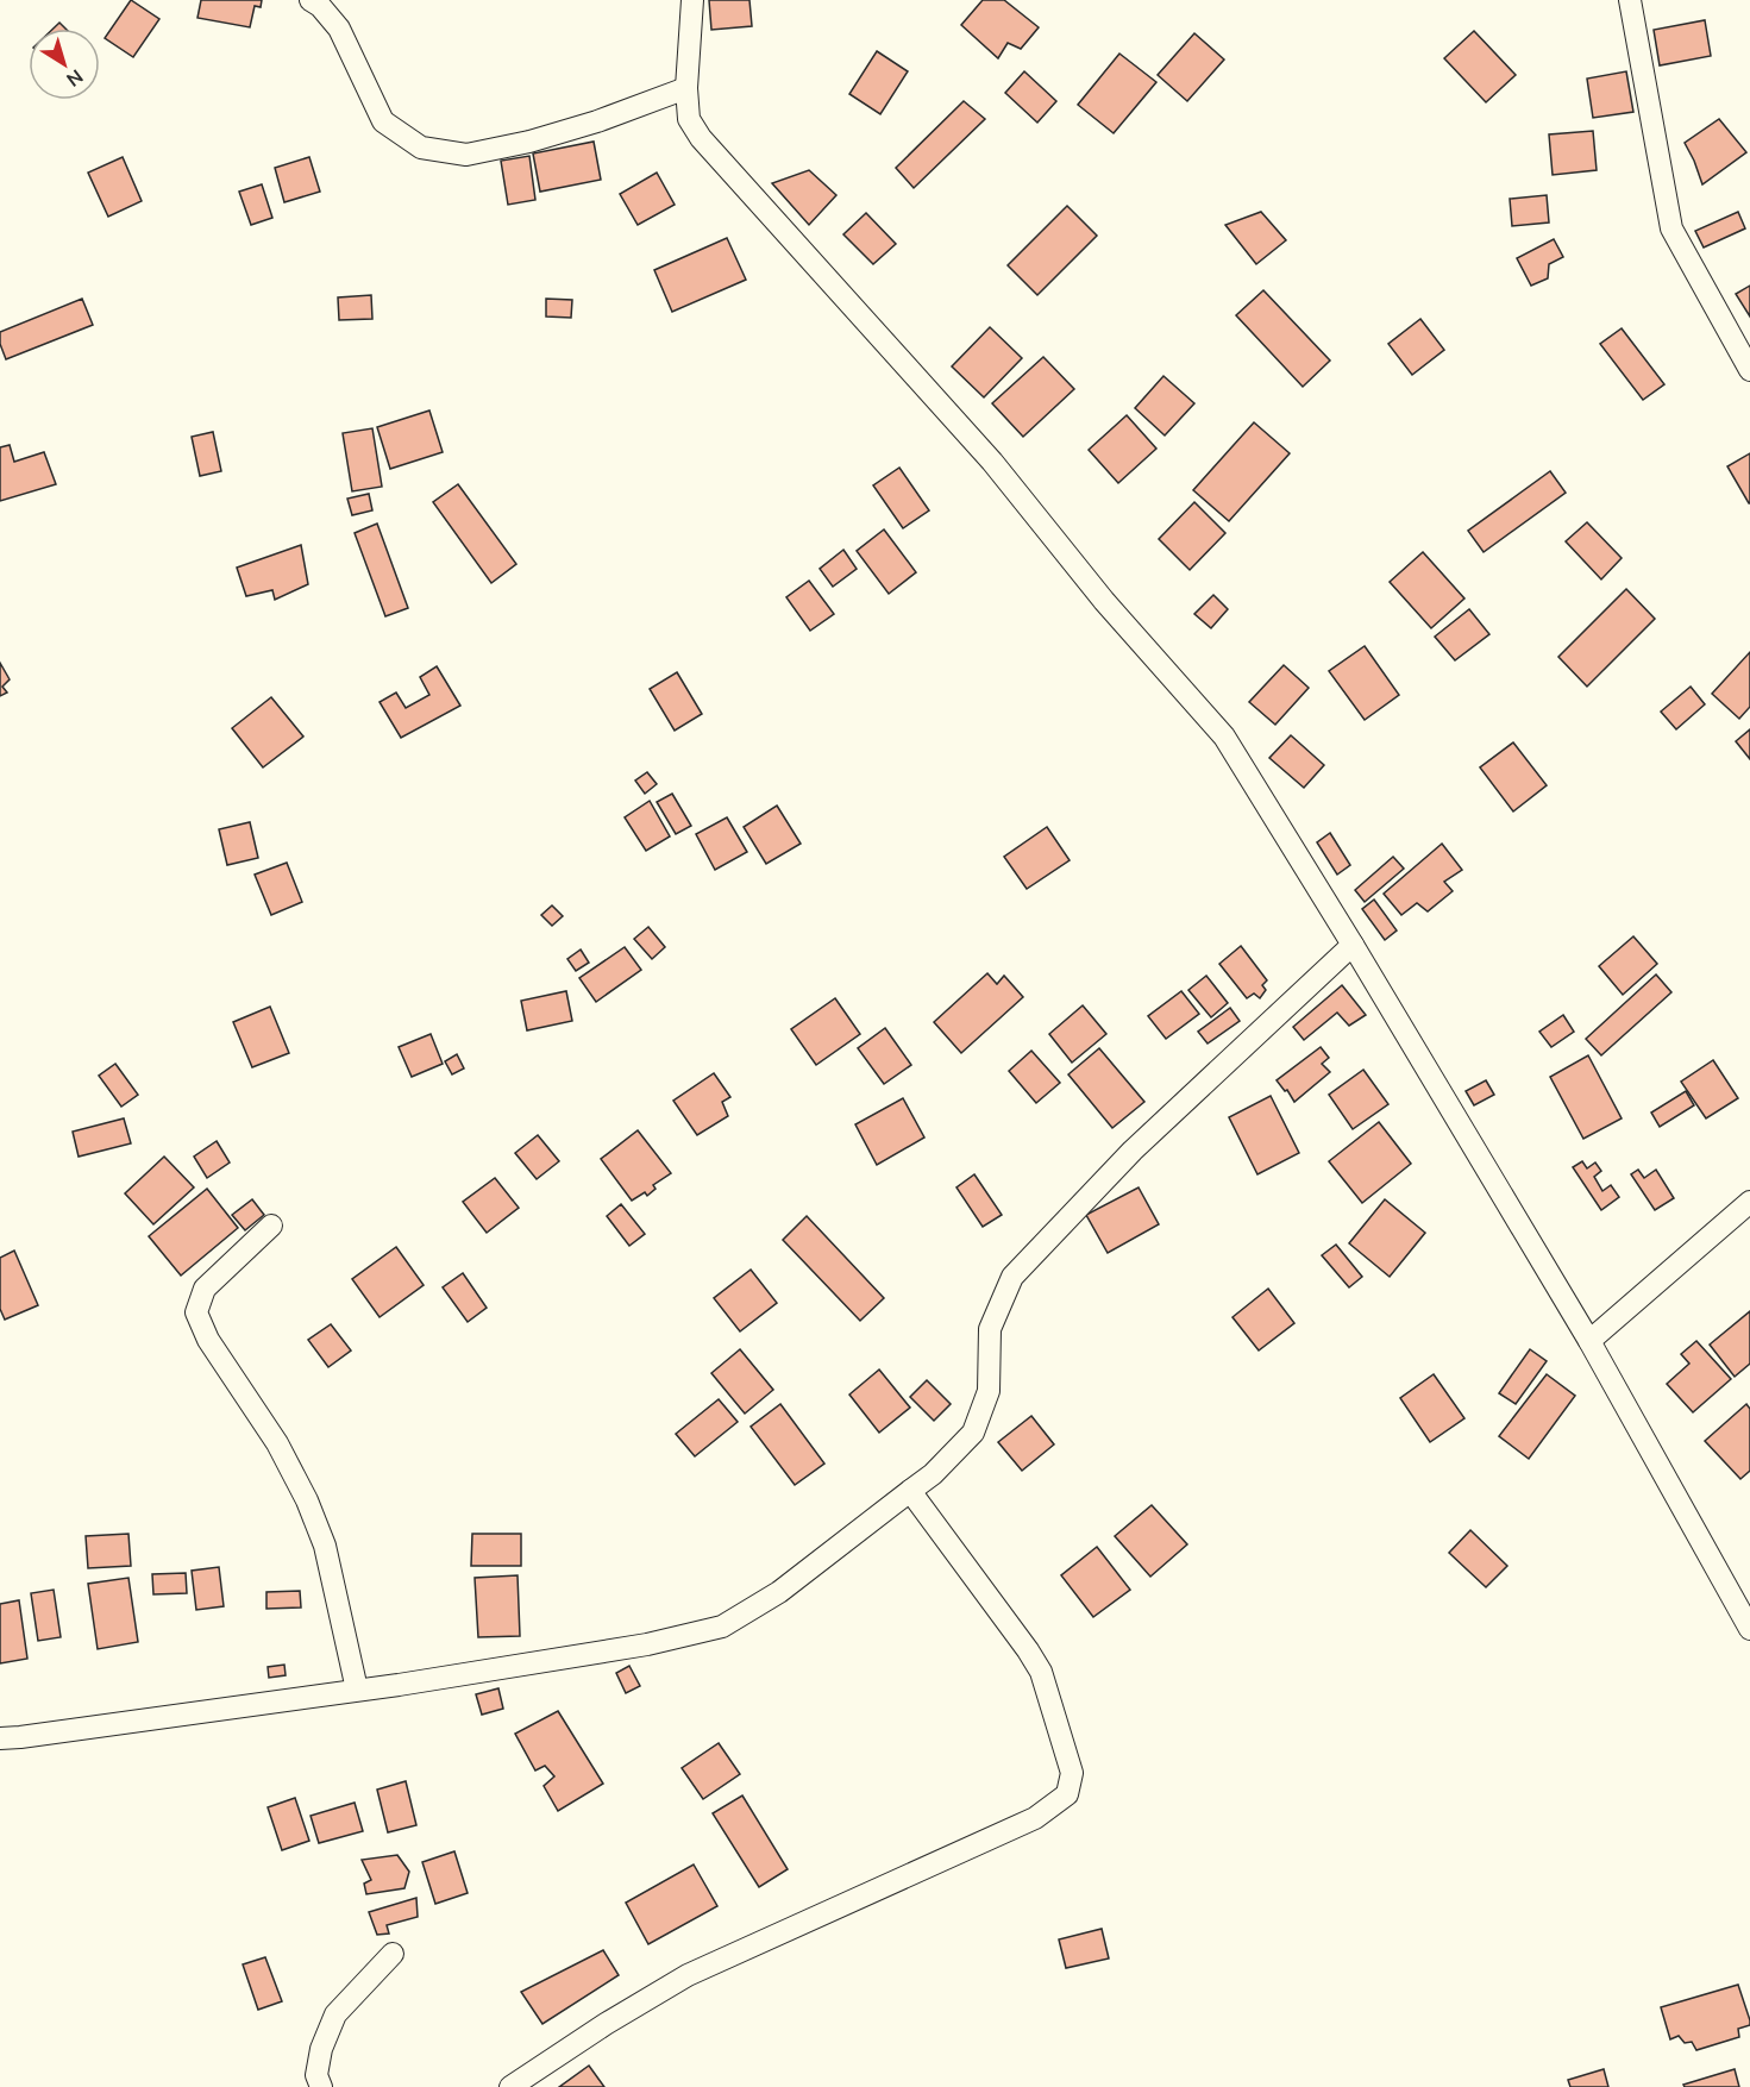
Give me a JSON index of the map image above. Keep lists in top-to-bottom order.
{
  "north": "bottom right"
}
